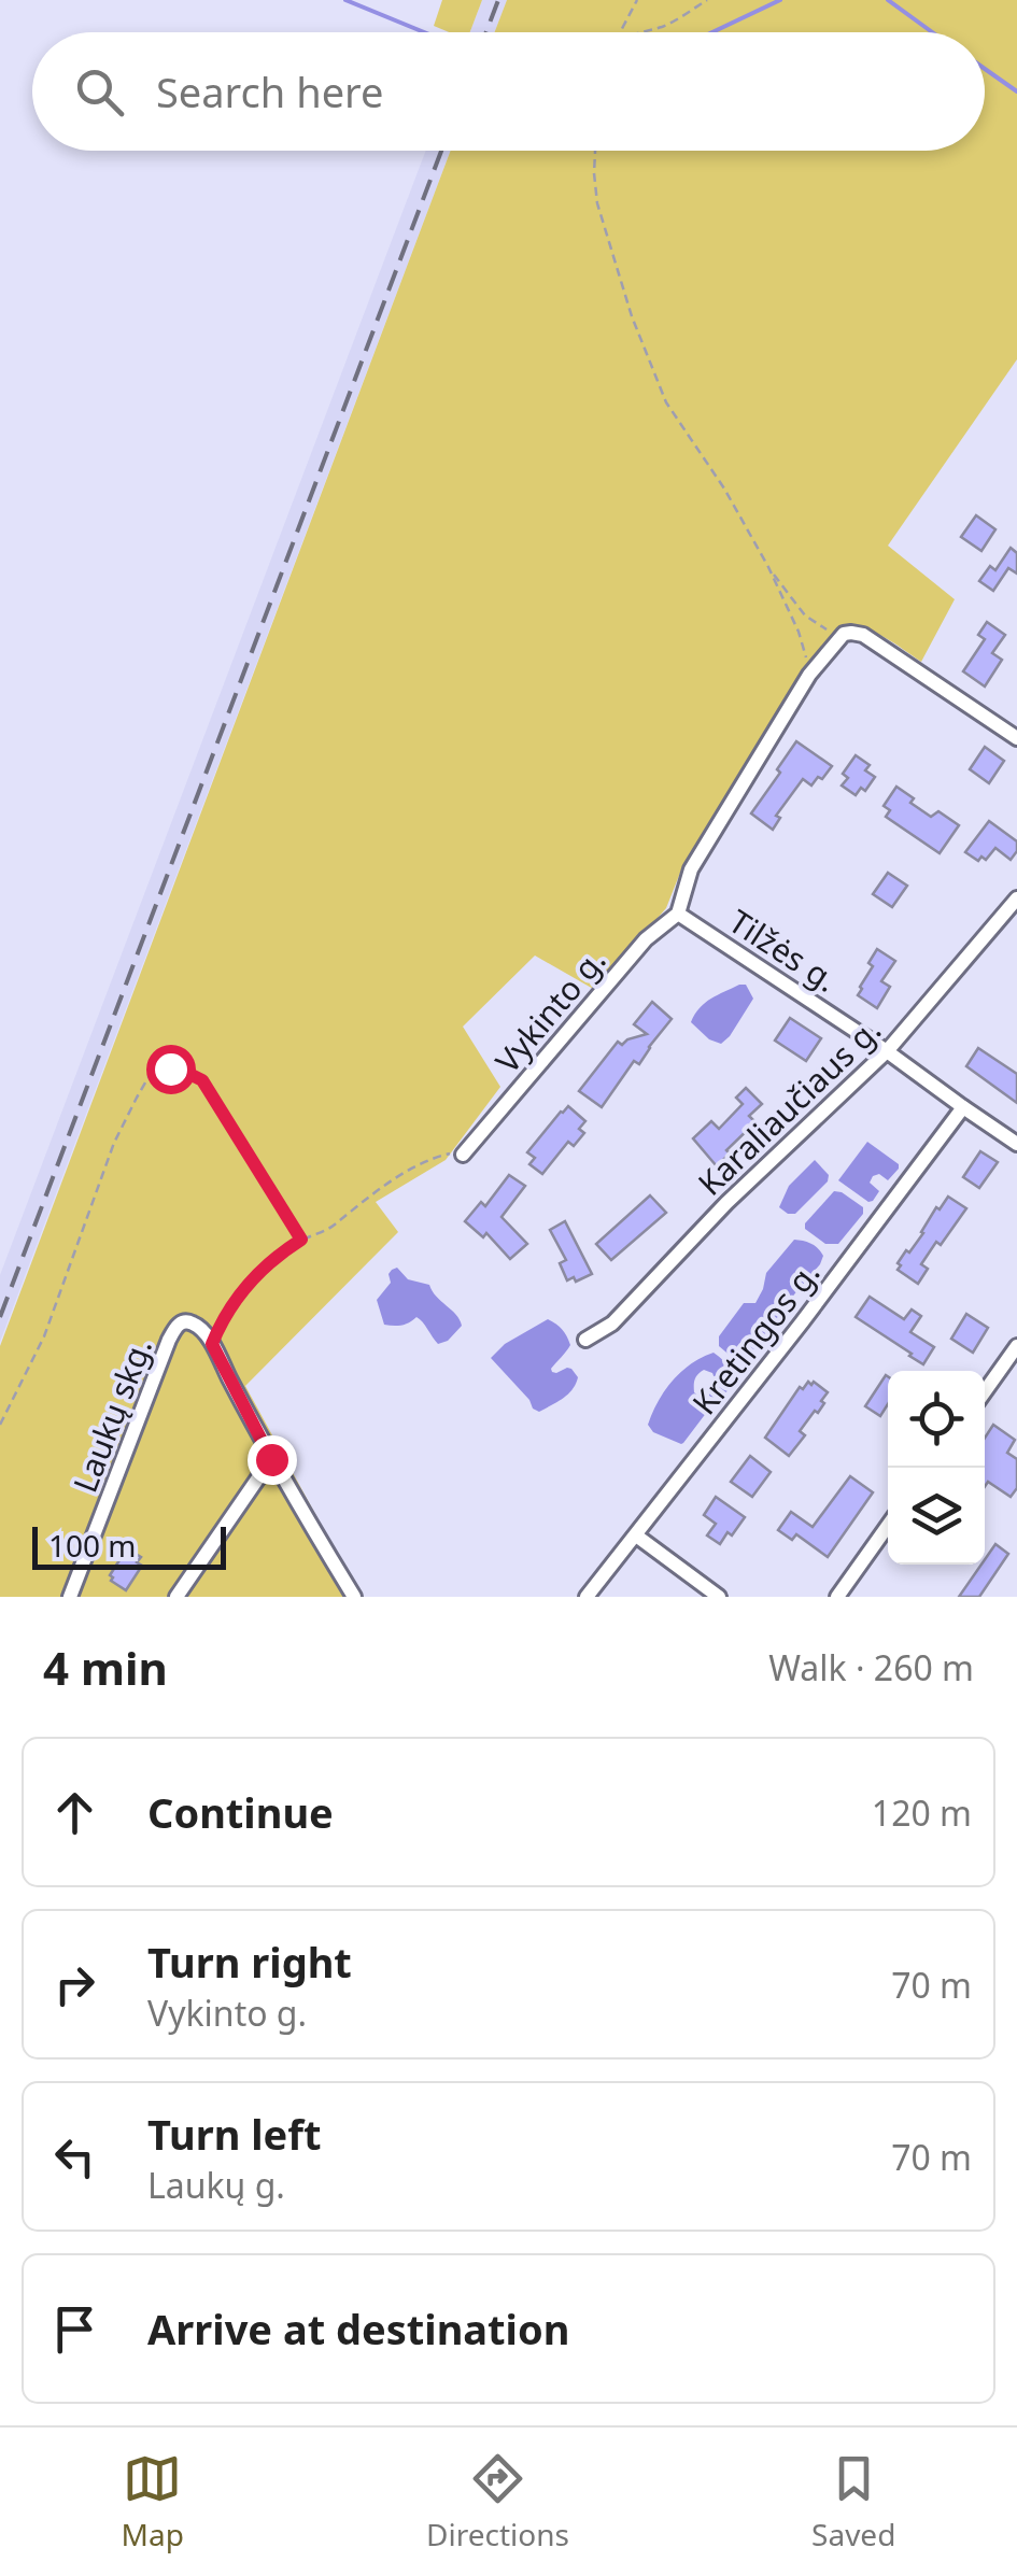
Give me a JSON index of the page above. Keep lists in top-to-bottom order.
{
  "streets": {
    "street": [
      "Tilžės g.",
      "Vykinto g.",
      "Karaliaučiaus g.",
      "Kretingos g.",
      "Laukų skg."
    ]
  },
  "crossings": [
    ["Tilžės g.", "Vykinto g."],
    ["Tilžės g.", "Karaliaučiaus g."],
    ["Tilžės g.", "Kretingos g."]
  ],
  "scale_bar": "100 m",
  "page": {
    "search": "Search here",
    "scale": "100 m",
    "heading": ["4 min", "Walk · 260 m"],
    "list": [
      ["Continue", "120 m"],
      ["Turn right", "Vykinto g.", "70 m"],
      ["Turn left", "Laukų g.", "70 m"],
      "Arrive at destination"
    ],
    "nav": ["Map", "Directions", "Saved"]
  }
}
